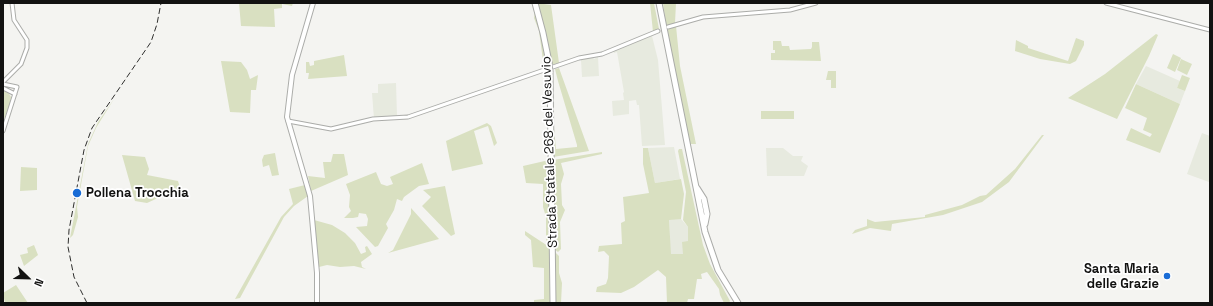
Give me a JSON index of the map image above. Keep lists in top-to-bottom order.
{
  "streets": {
    "highway": ["Strada Statale 268 del Vesuvio"]
  },
  "places": ["Pollena Trocchia", "Santa Maria delle Grazie"],
  "north": "bottom right"
}
